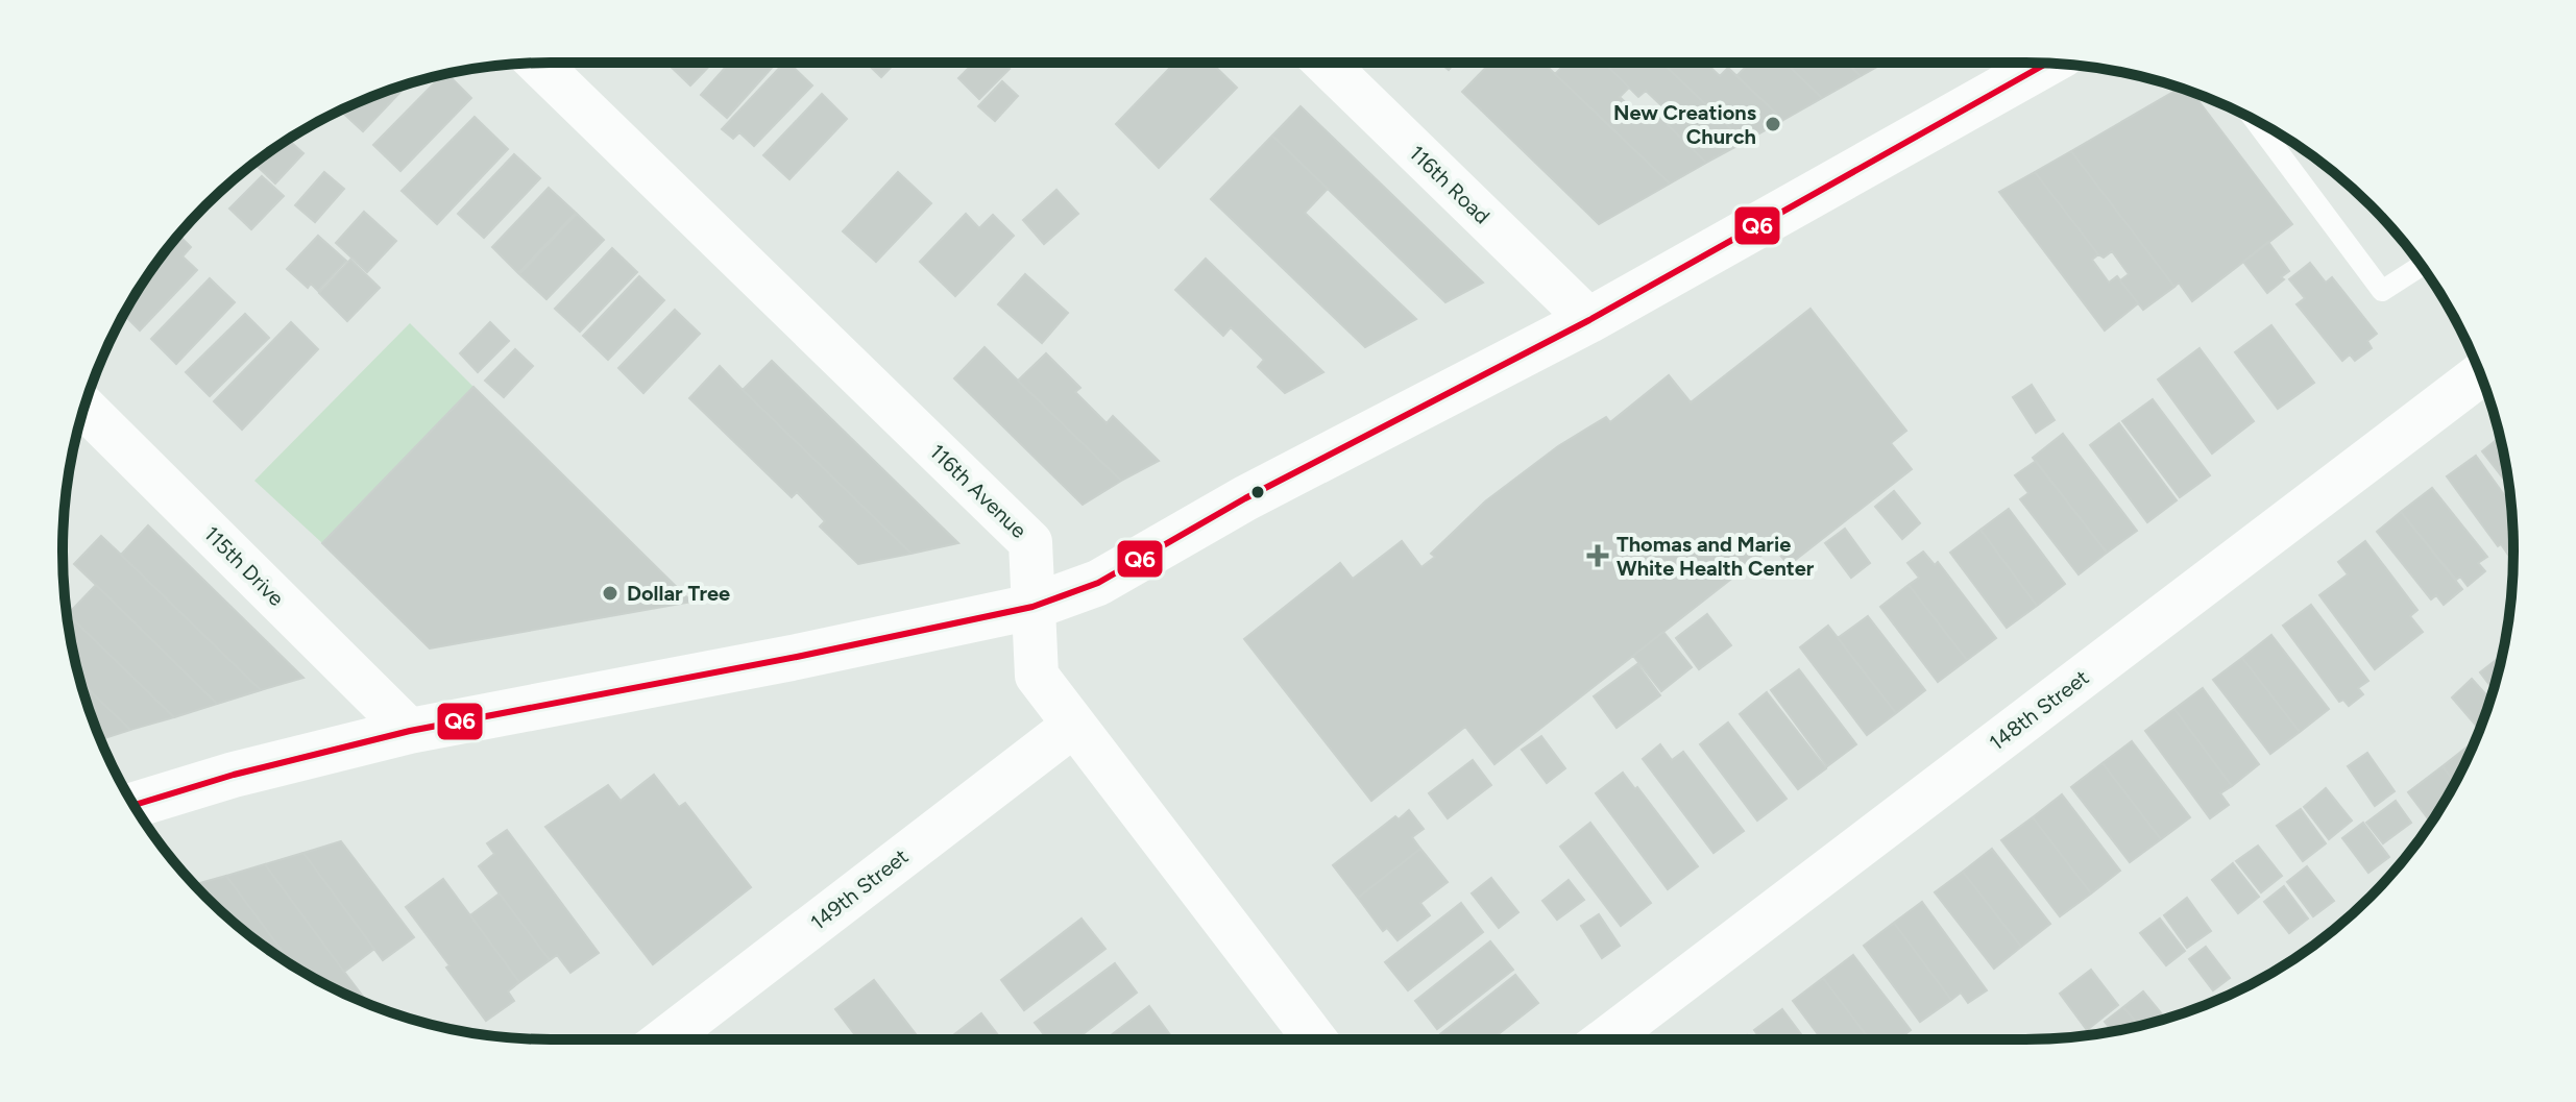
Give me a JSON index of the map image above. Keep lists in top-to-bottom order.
{
  "streets": {
    "street": [
      "116th Road",
      "116th Avenue",
      "115th Drive",
      "148th Street",
      "149th Street"
    ]
  },
  "crossings": [
    ["116th Avenue", "149th Street"]
  ],
  "places": {
    "other": ["New Creations Church", "Dollar Tree"],
    "health": ["Thomas and Marie White Health Center"]
  },
  "lines": ["transit line Q6"]
}
